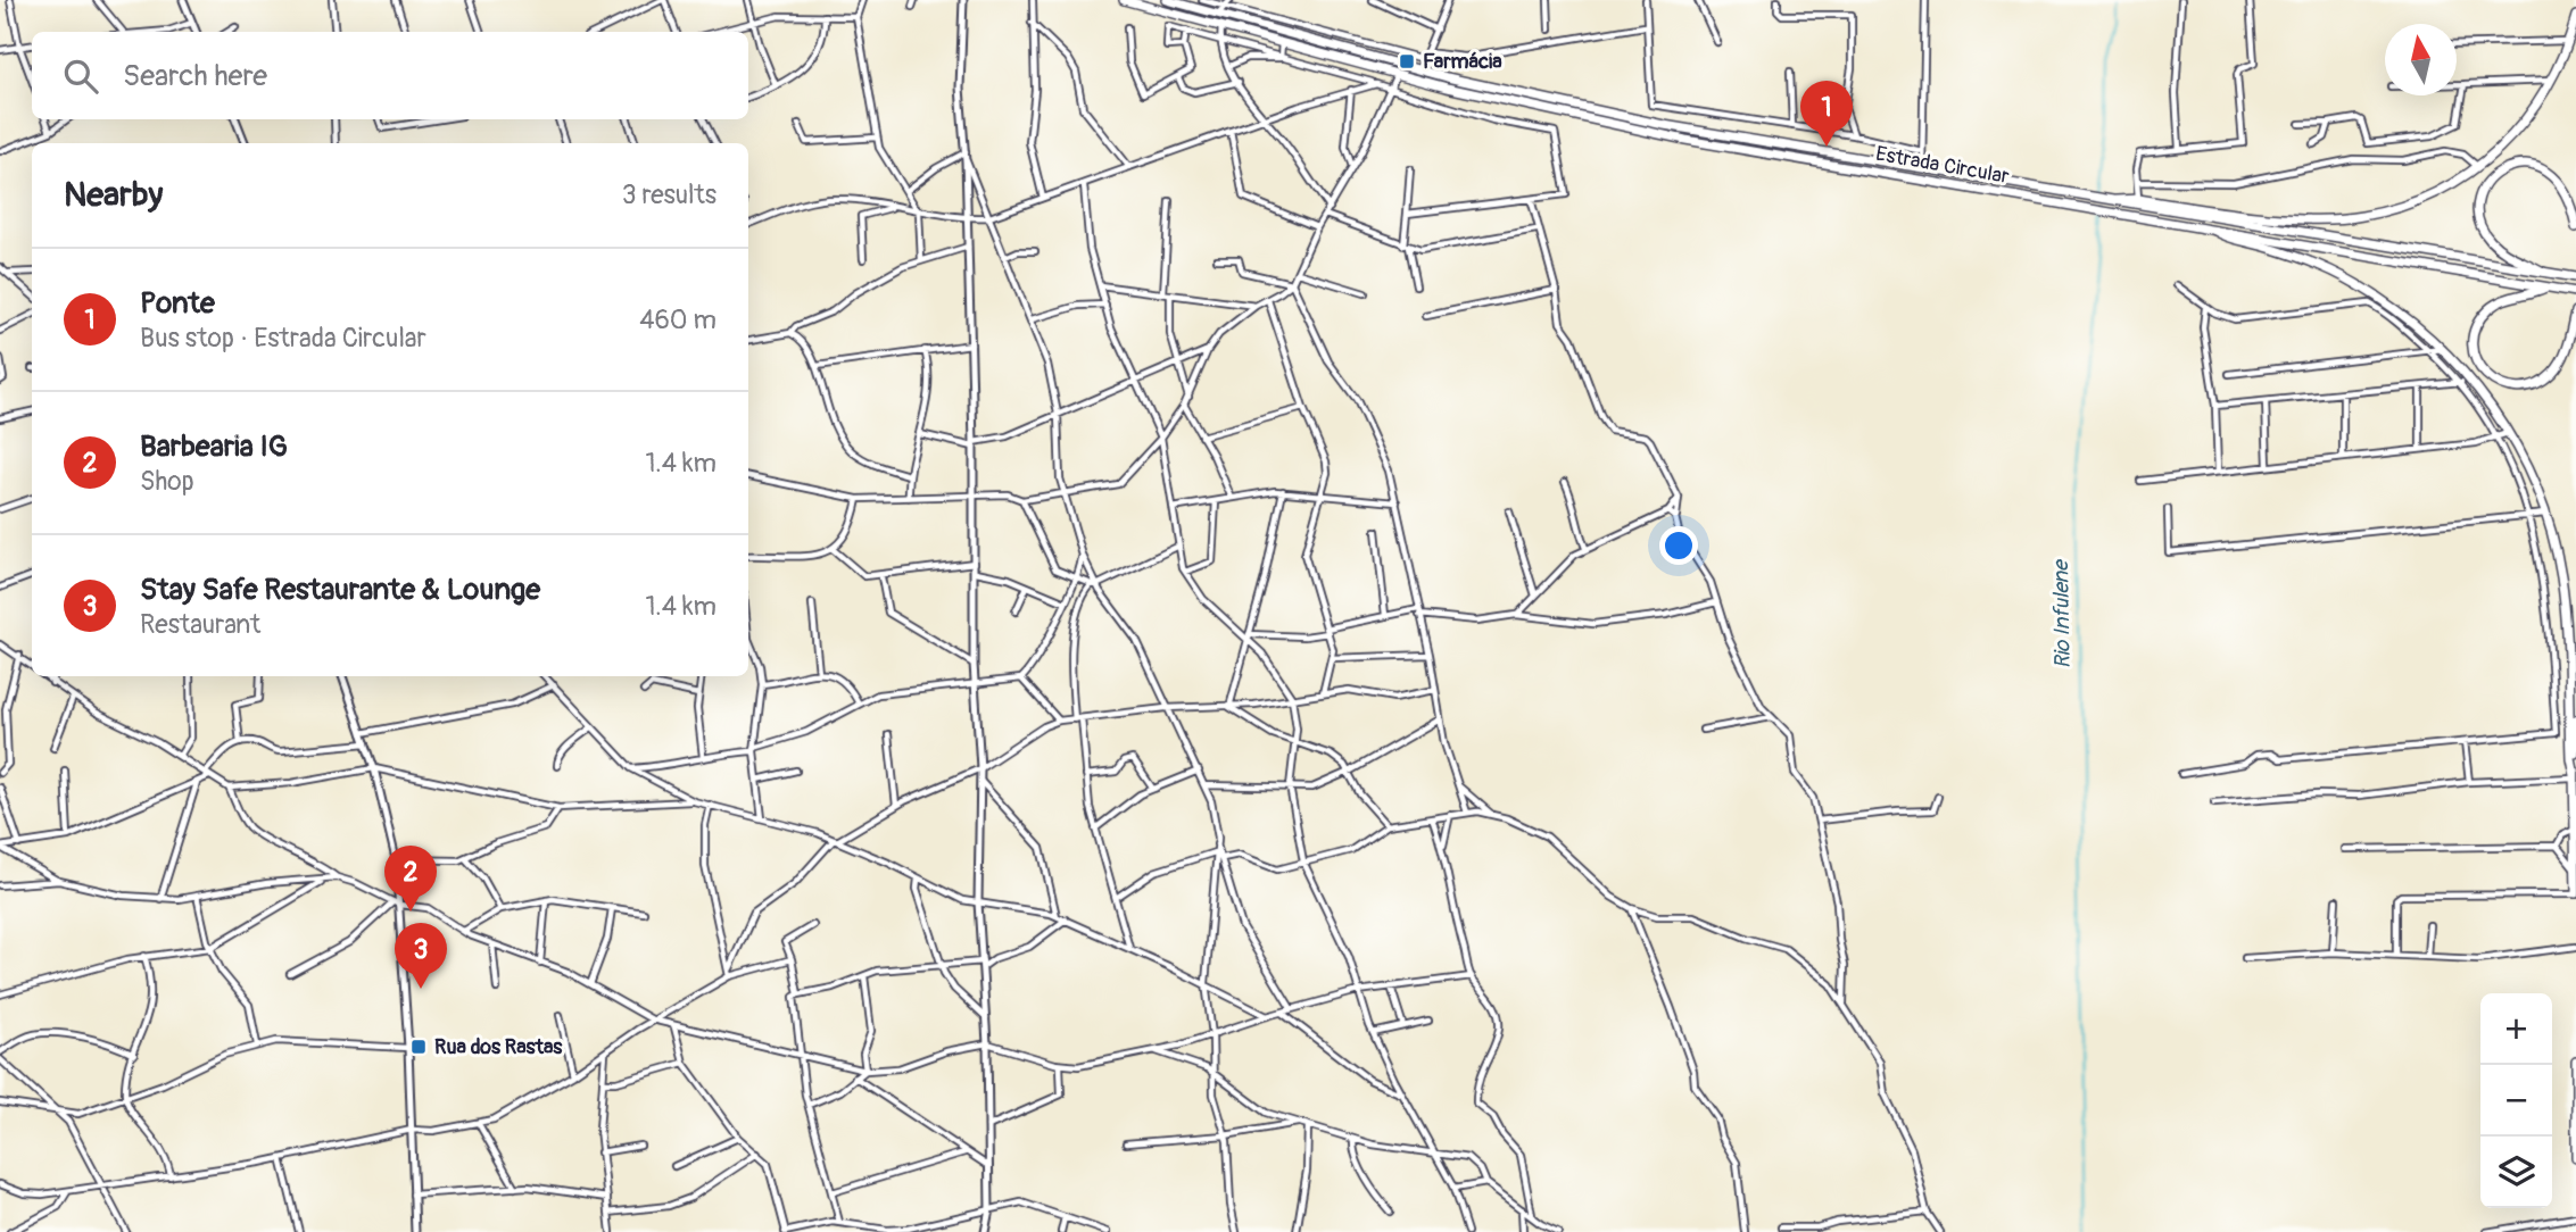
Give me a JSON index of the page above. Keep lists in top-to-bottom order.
{
  "streets": {
    "main road": ["Estrada Circular"]
  },
  "water": ["Rio Infulene"],
  "places": {
    "transit": ["Farmácia", "Rua dos Rastas"]
  },
  "north": "top",
  "page": {
    "search": "Search here",
    "pins": ["1", "2", "3"],
    "heading": ["Nearby", "3 results"],
    "list": [
      {
        "mark": "1",
        "name": "Ponte",
        "note": "Bus stop · Estrada Circular",
        "value": "460 m"
      },
      {
        "mark": "2",
        "name": "Barbearia IG",
        "note": "Shop",
        "value": "1.4 km"
      },
      {
        "mark": "3",
        "name": "Stay Safe Restaurante & Lounge",
        "note": "Restaurant",
        "value": "1.4 km"
      }
    ],
    "map_buttons": ["+", "−"]
  }
}
